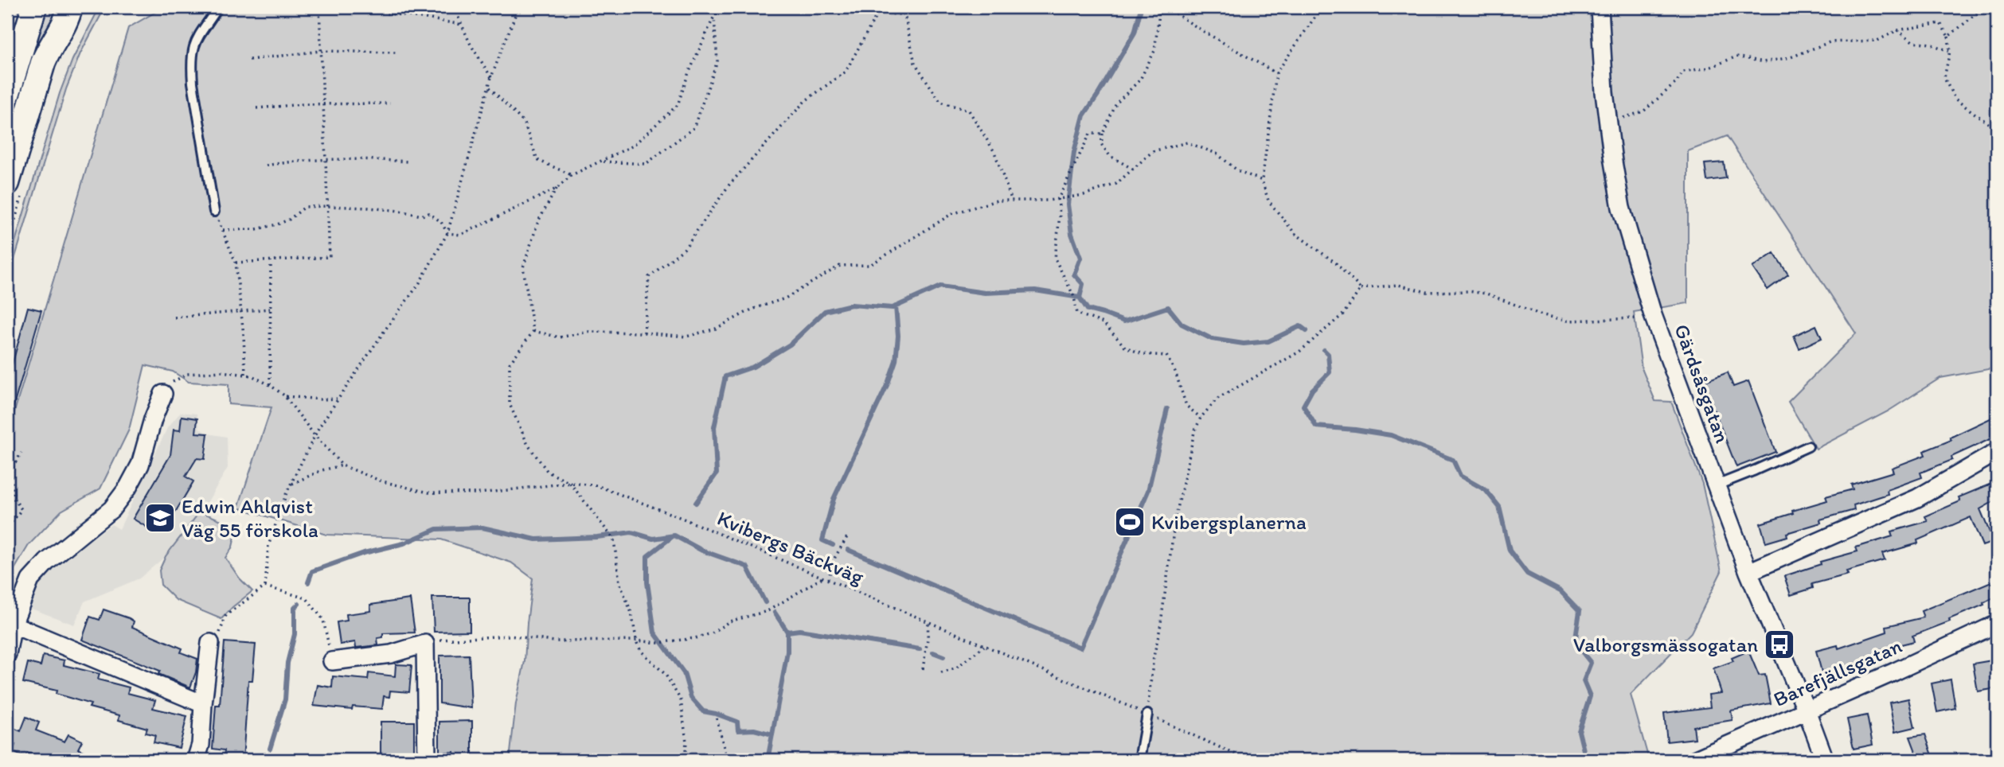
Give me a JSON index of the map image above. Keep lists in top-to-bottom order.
{
  "streets": {
    "street": ["Gärdsåsgatan", "Barefjällsgatan"],
    "path": ["Kvibergs Bäckväg"]
  },
  "crossings": [
    ["Gärdsåsgatan", "Barefjällsgatan"]
  ],
  "places": {
    "school or university": ["Edwin Ahlqvist Väg 55 förskola"],
    "sports": ["Kvibergsplanerna"],
    "bus stop": ["Valborgsmässogatan"]
  }
}
